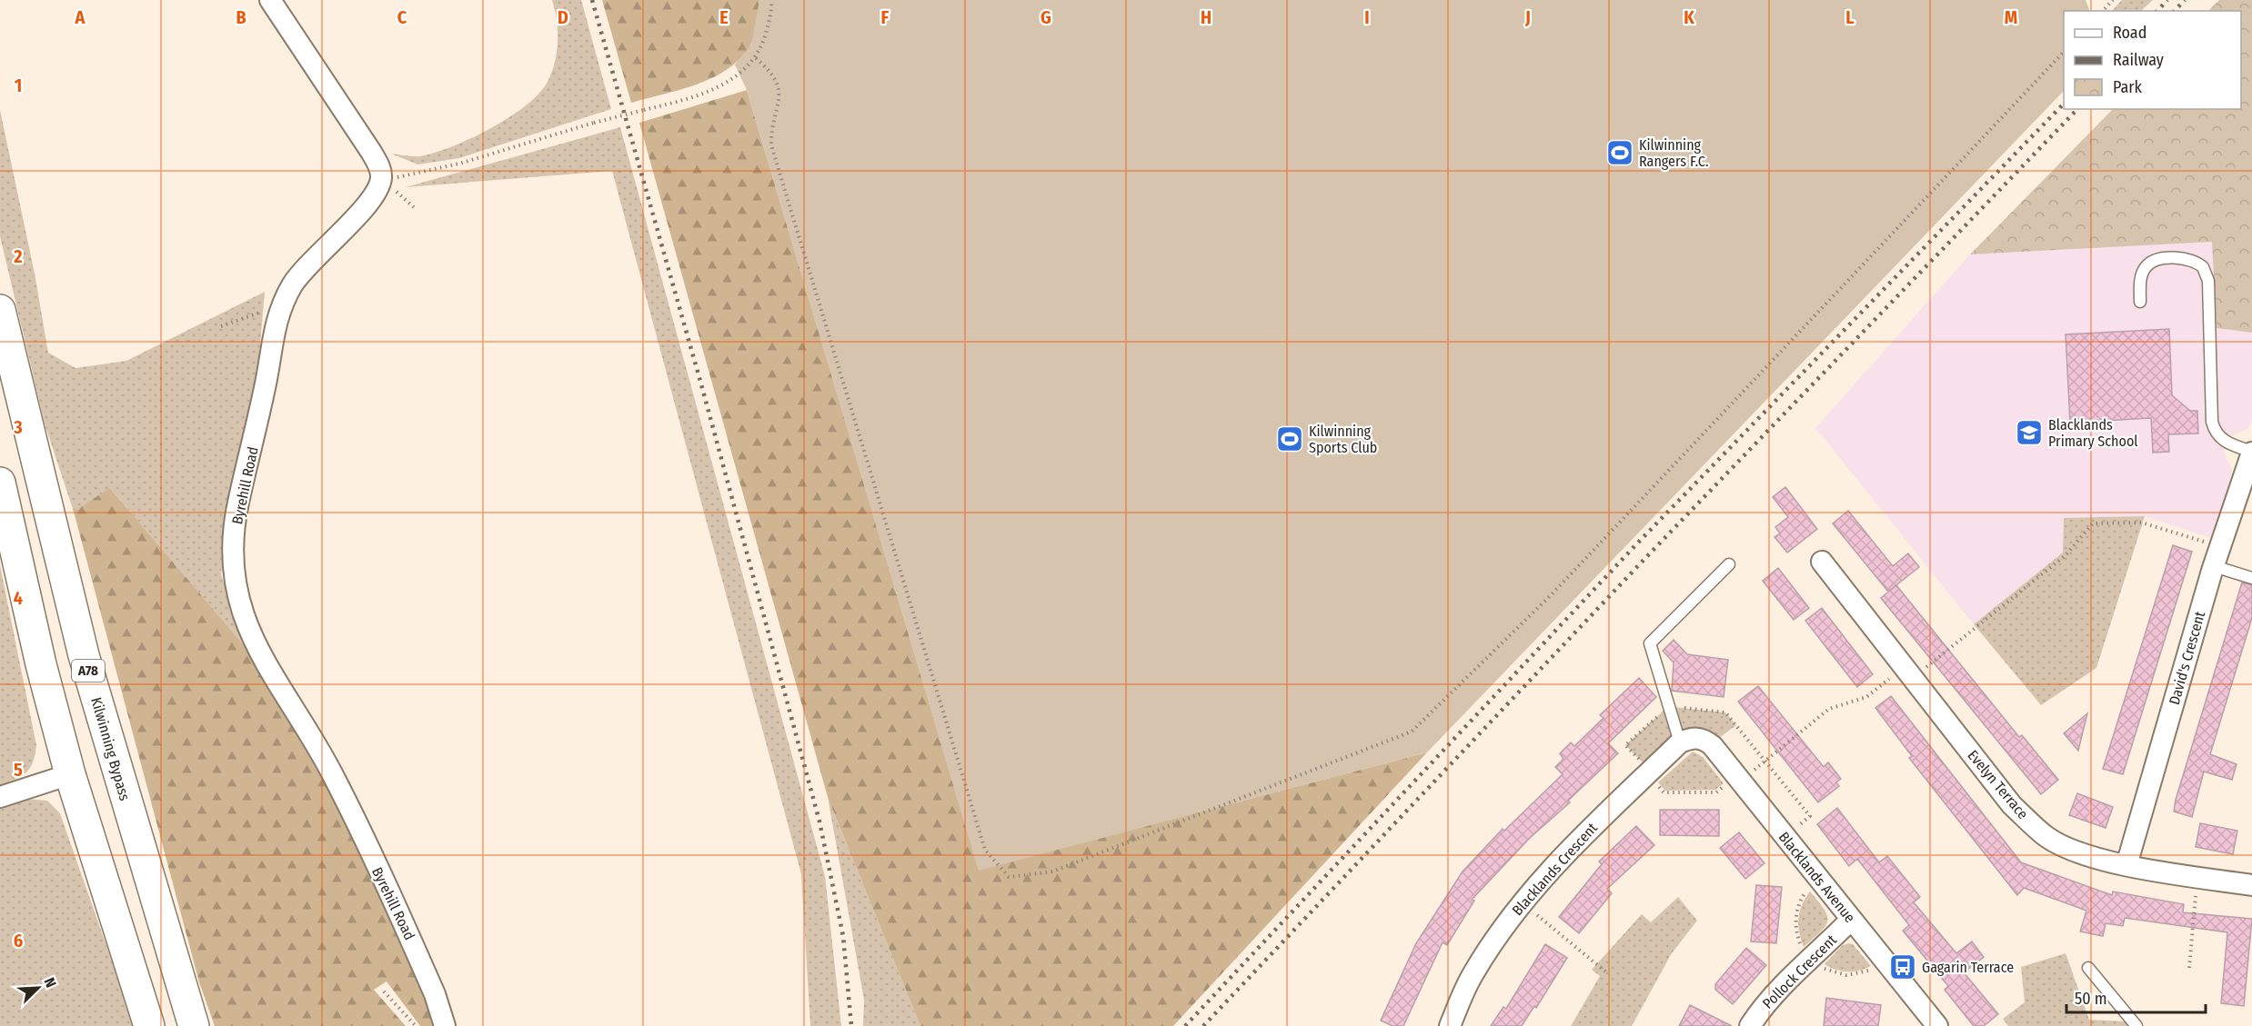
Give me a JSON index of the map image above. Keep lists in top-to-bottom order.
{
  "streets": {
    "highway": ["A78", "Kilwinning Bypass"],
    "street": [
      "Byrehill Road",
      "David's Crescent",
      "Evelyn Terrace",
      "Blacklands Crescent",
      "Blacklands Avenue",
      "Pollock Crescent"
    ]
  },
  "crossings": [
    ["David's Crescent", "Evelyn Terrace"],
    ["Blacklands Crescent", "Blacklands Avenue"],
    ["Blacklands Avenue", "Pollock Crescent"]
  ],
  "places": {
    "sports": ["Kilwinning Rangers F.C.", "Kilwinning Sports Club"],
    "school or university": ["Blacklands Primary School"],
    "bus stop": ["Gagarin Terrace"]
  },
  "legend": ["Road", "Railway", "Park"],
  "scale_bar": "50 m",
  "north": "top right",
  "grid": {
    "columns": [
      "A",
      "B",
      "C",
      "D",
      "E",
      "F",
      "G",
      "H",
      "I",
      "J",
      "K",
      "L",
      "M"
    ],
    "rows": [
      "1",
      "2",
      "3",
      "4",
      "5",
      "6"
    ]
  }
}
